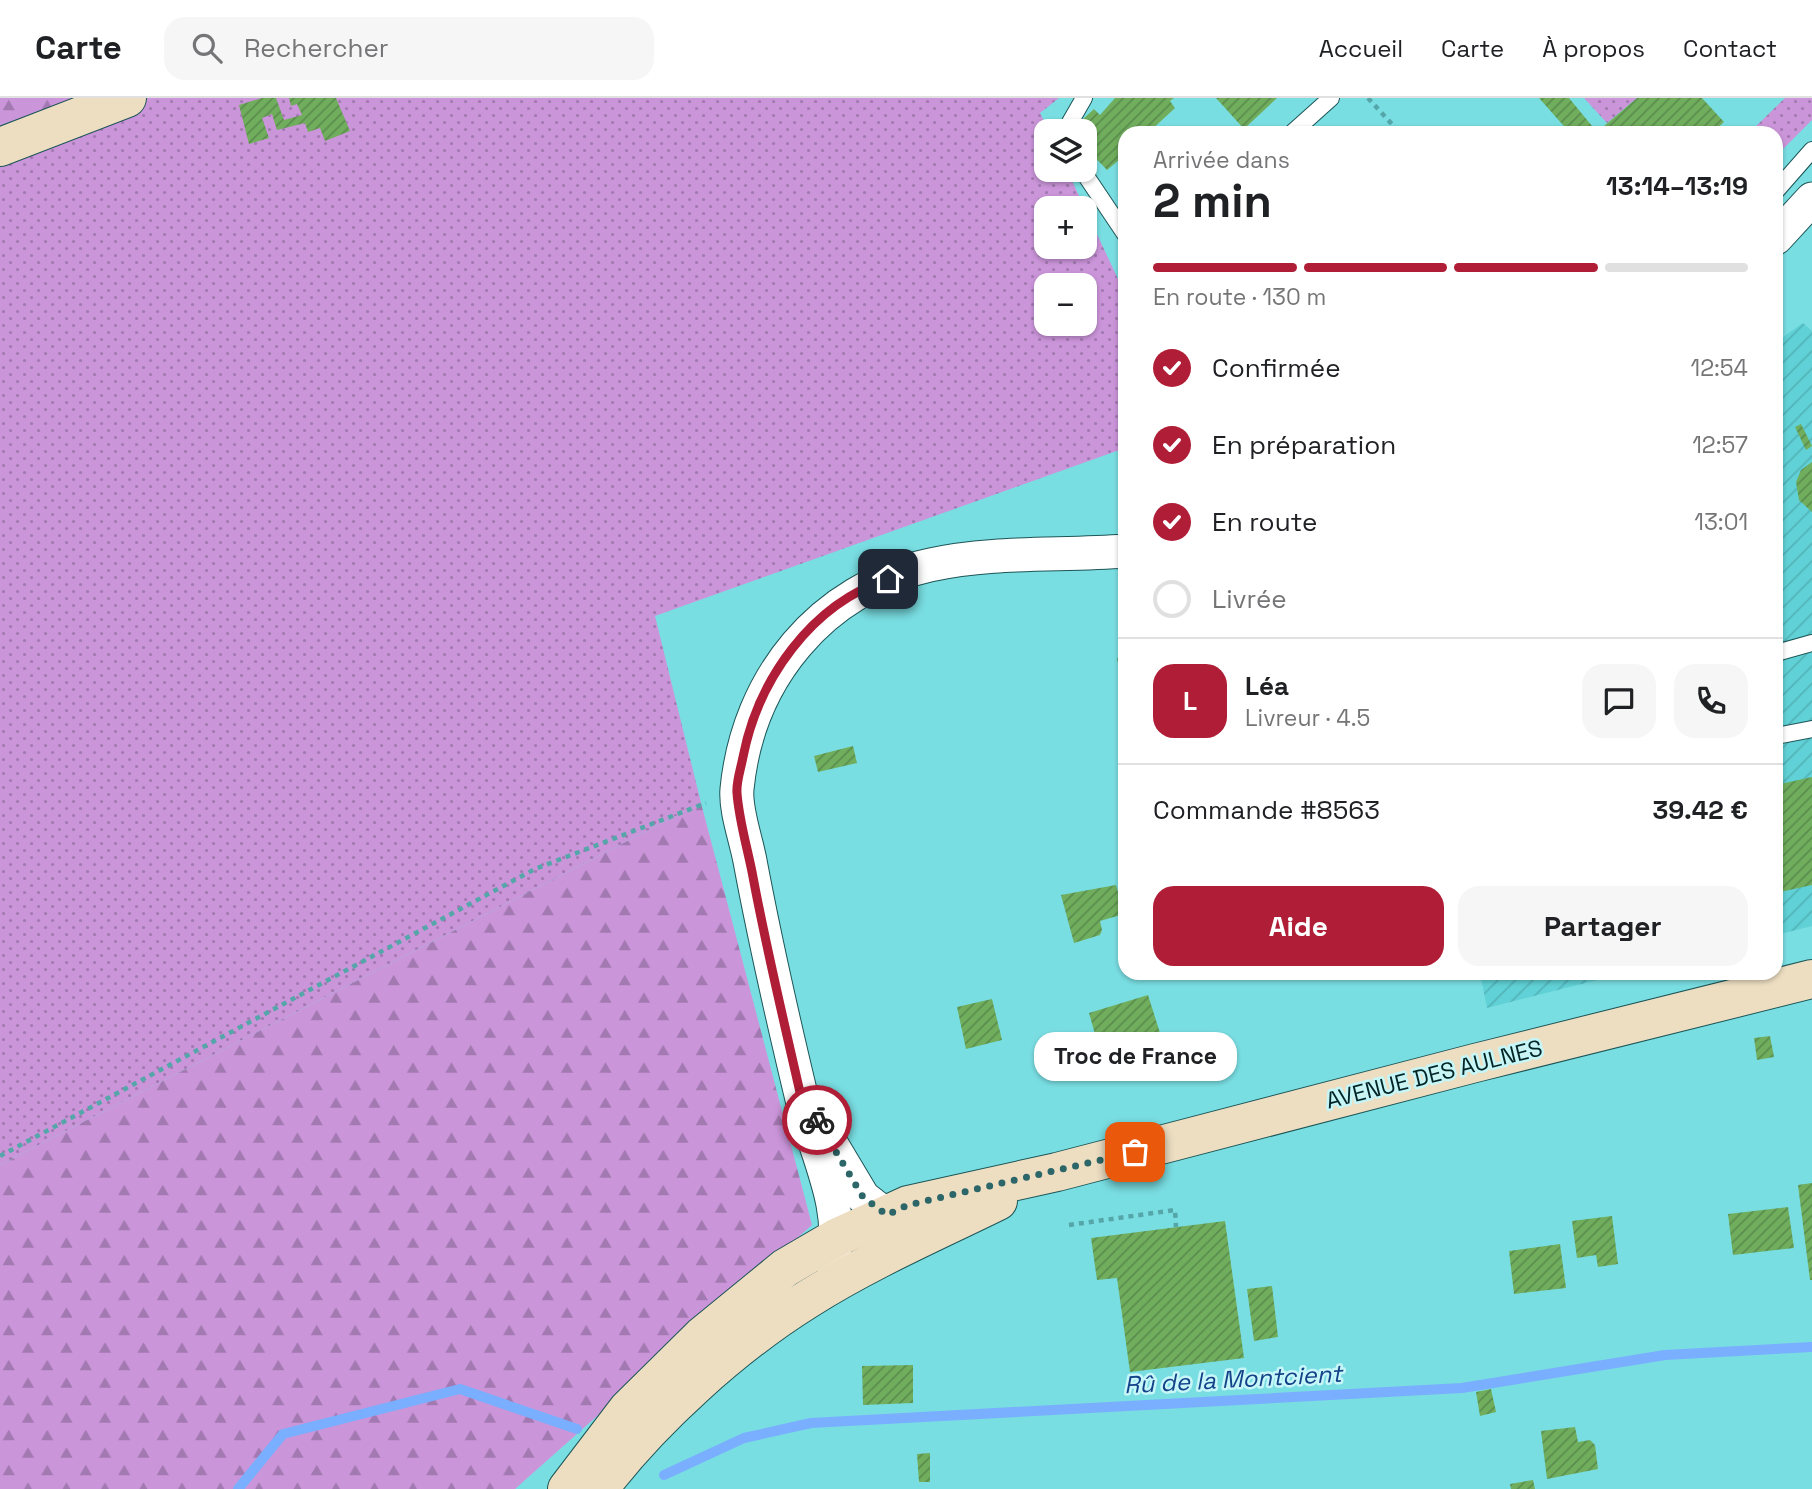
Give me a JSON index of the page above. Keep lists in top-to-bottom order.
{
  "streets": {
    "main road": ["AVENUE DES AULNES"]
  },
  "water": ["Rû de la Montcient"],
  "places": ["Troc de France"],
  "page": {
    "header": "Carte",
    "search": "Rechercher",
    "nav": [
      "Accueil",
      "Carte",
      "À propos",
      "Contact"
    ],
    "map_buttons": ["+", "−"],
    "heading": ["2 min", "Arrivée dans", "13:14–13:19"],
    "panel": [
      "Léa",
      "Livreur · 4.5",
      "Commande #8563",
      "39.42 €"
    ],
    "bar": "En route · 130 m",
    "list": [
      ["Confirmée", "12:54"],
      ["En préparation", "12:57"],
      ["En route", "13:01"],
      "Livrée"
    ],
    "round": "L",
    "buttons": ["Aide", "Partager"],
    "bubble": "Troc de France"
  }
}
